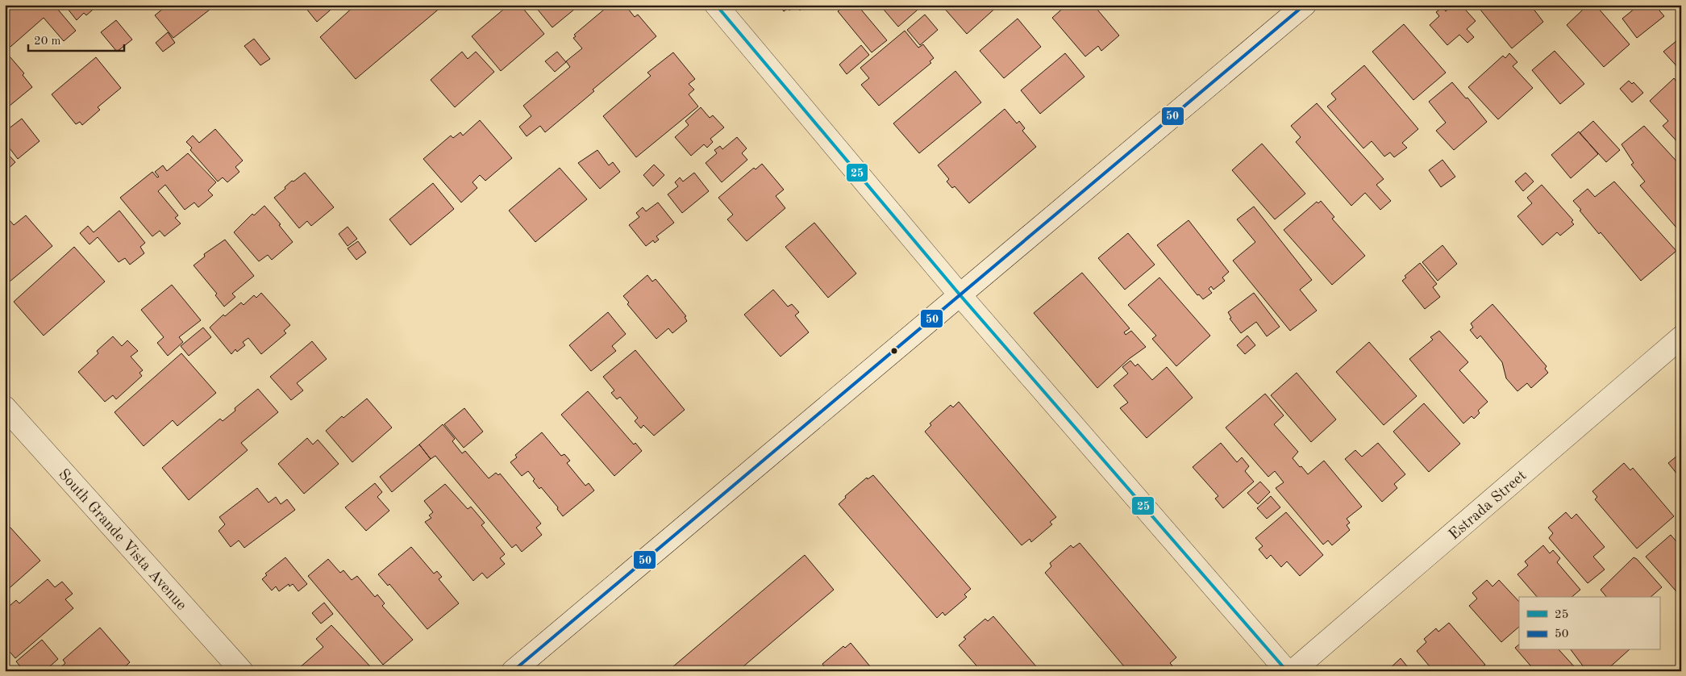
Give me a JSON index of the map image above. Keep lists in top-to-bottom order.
{
  "streets": {
    "street": ["Estrada Street", "South Grande Vista Avenue"]
  },
  "lines": ["transit line 25", "transit line 50"],
  "legend": ["25", "50"],
  "scale_bar": "20 m"
}
